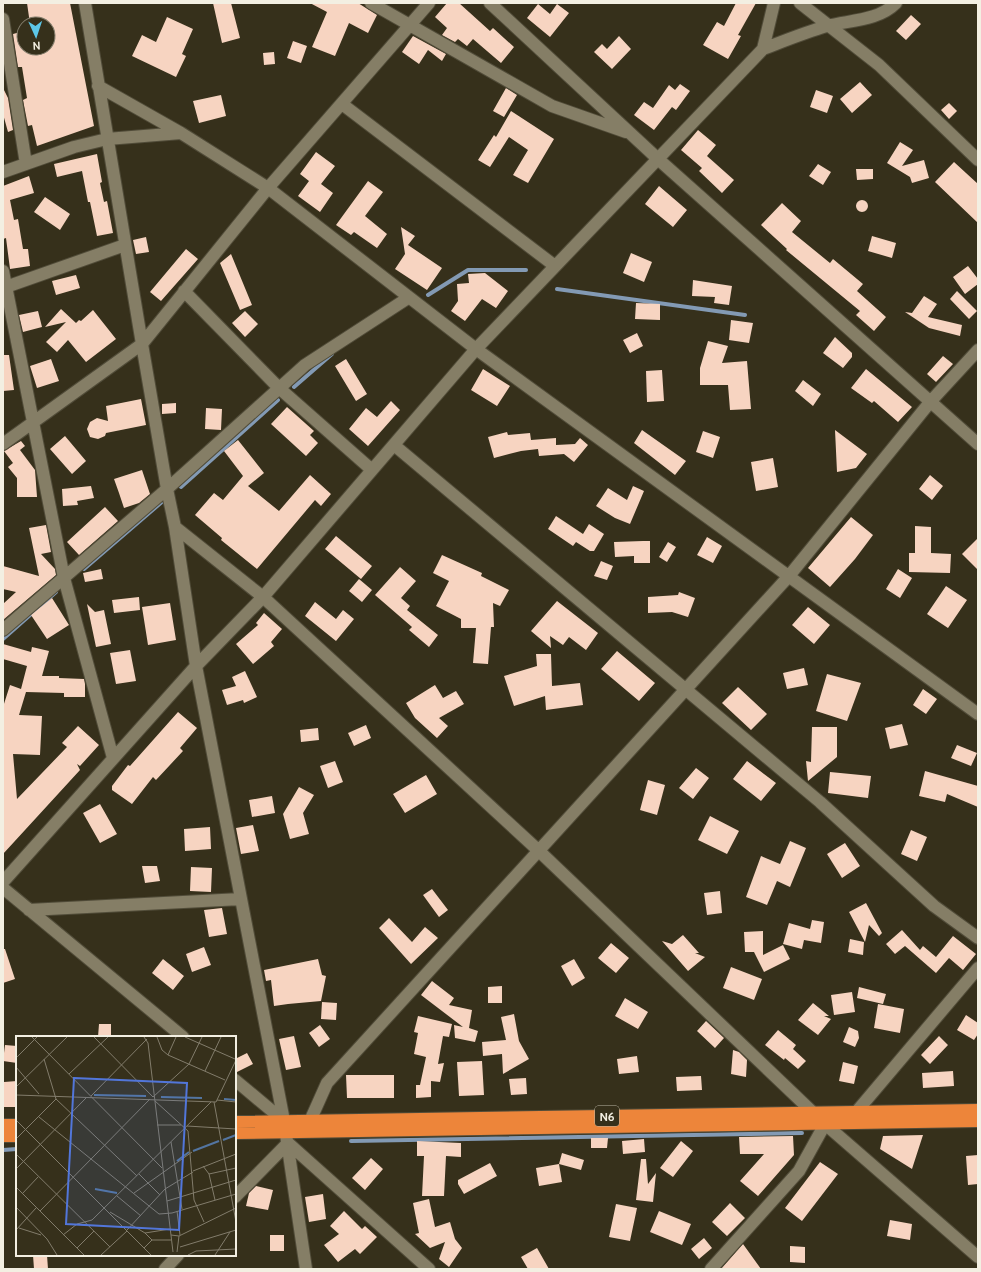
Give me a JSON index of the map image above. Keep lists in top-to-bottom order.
{
  "streets": {
    "highway": ["N6"]
  },
  "north": "bottom"
}
